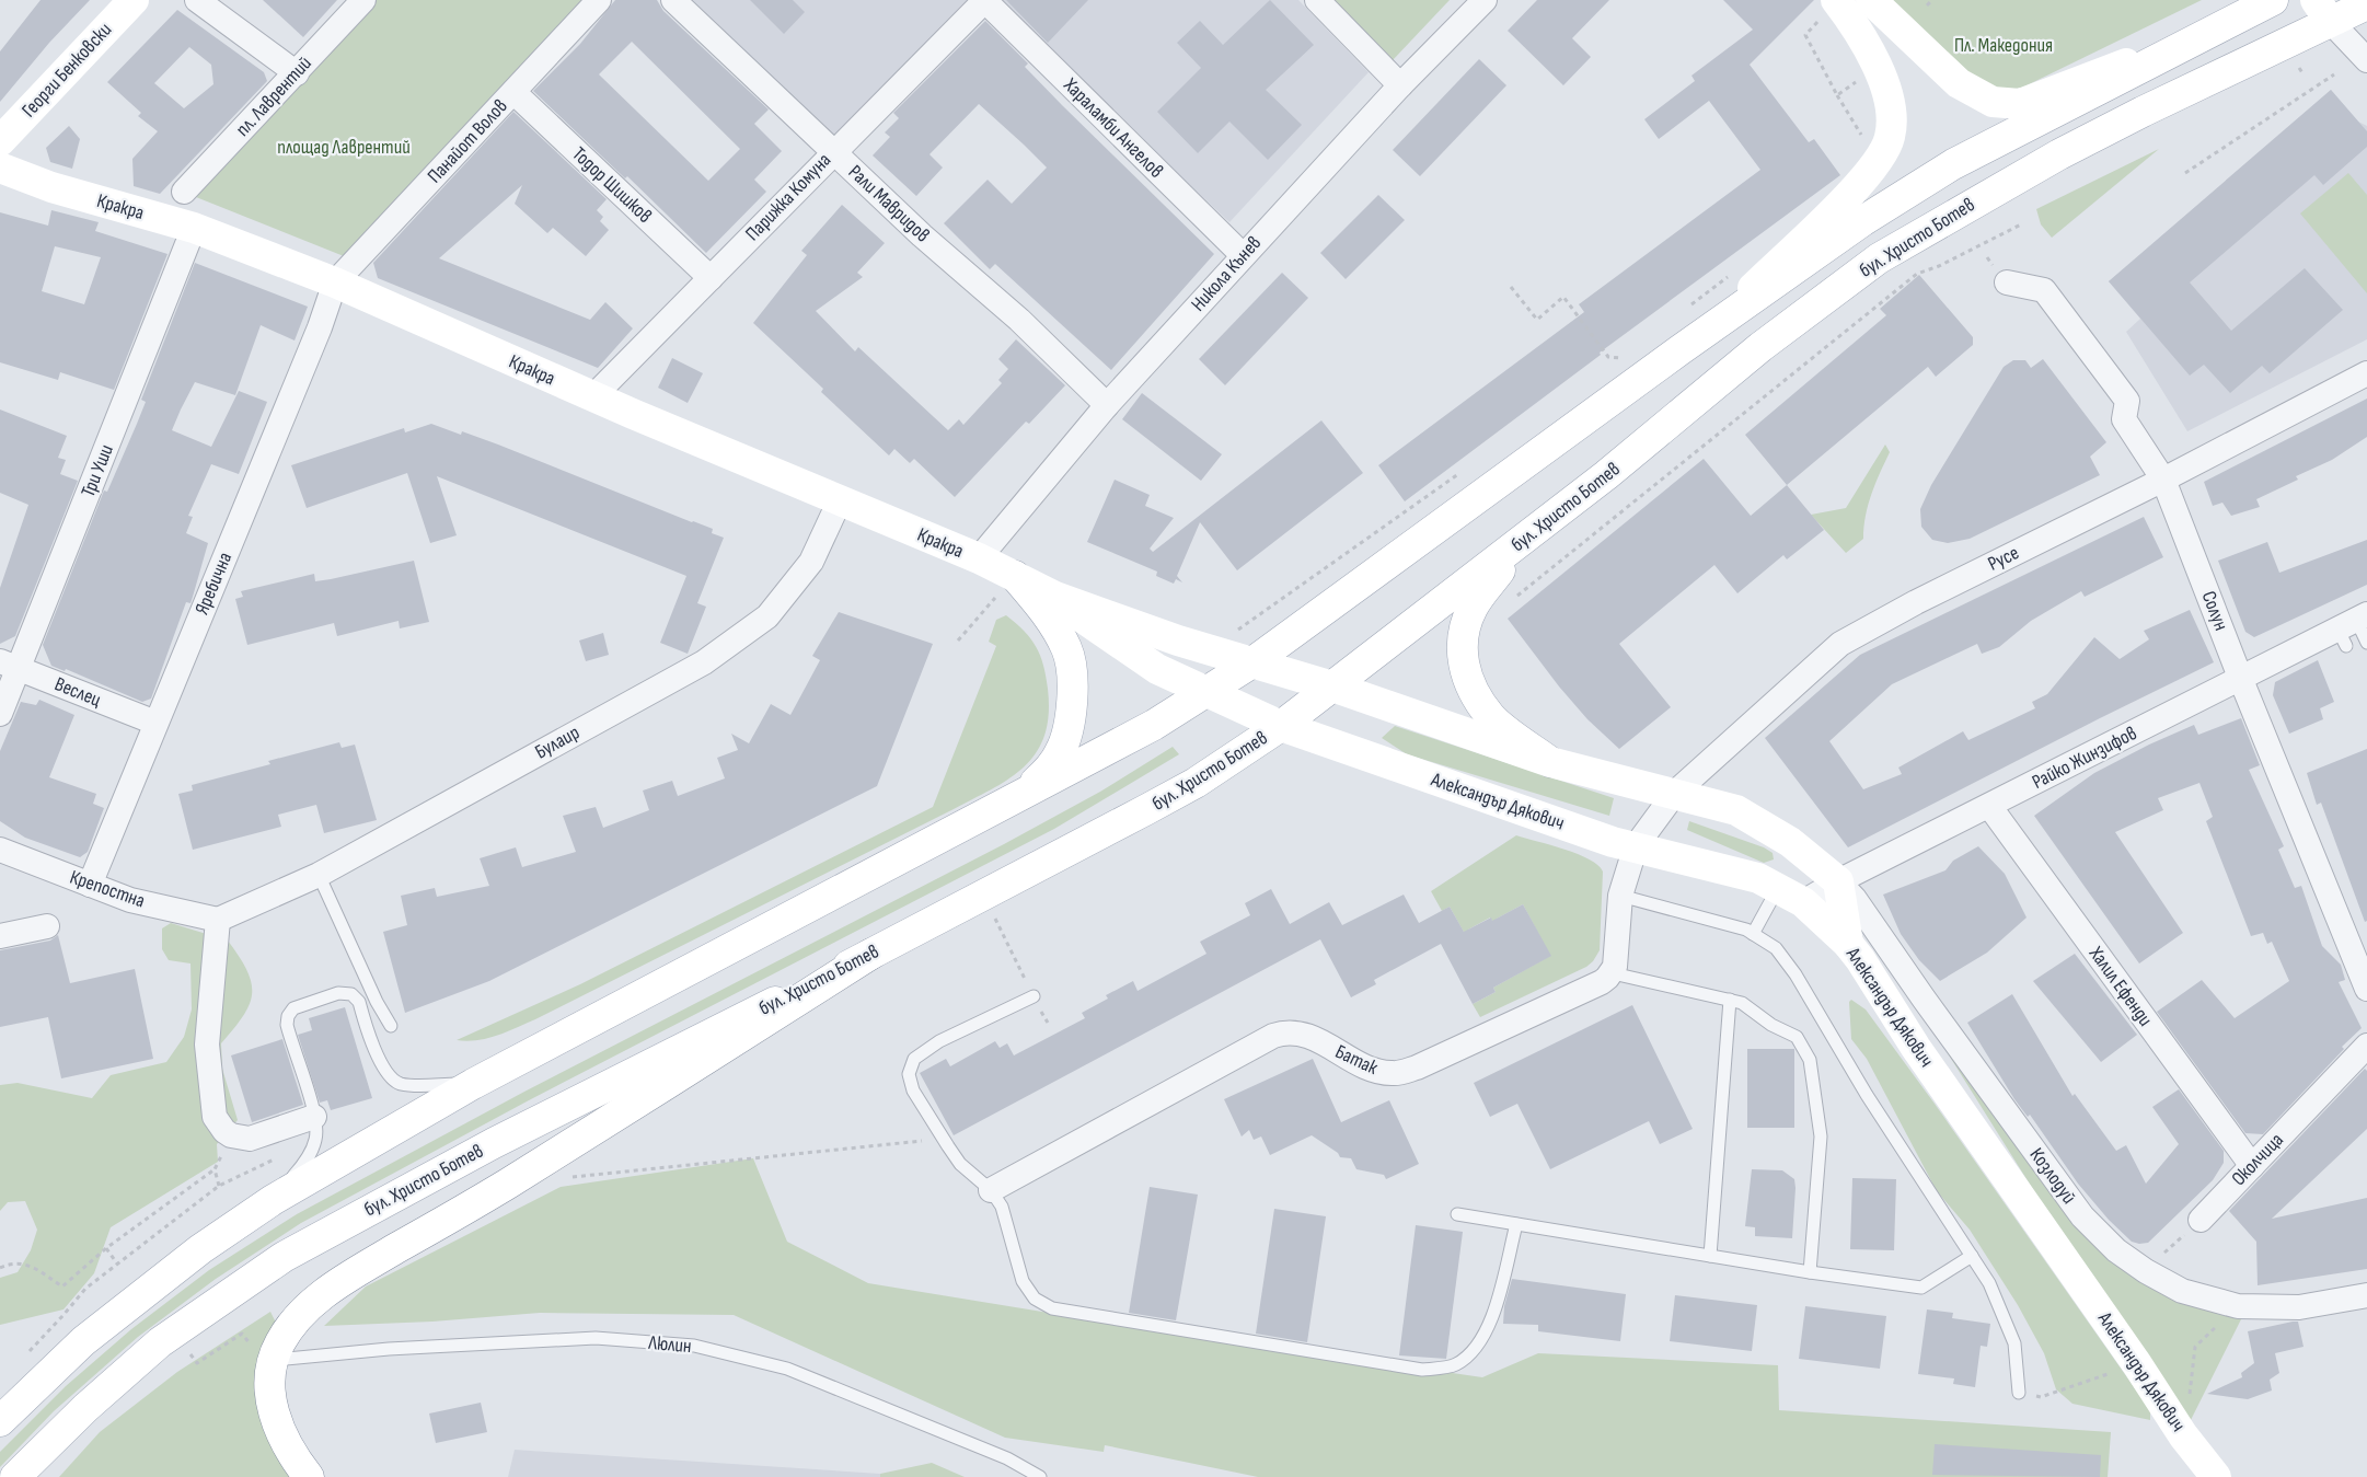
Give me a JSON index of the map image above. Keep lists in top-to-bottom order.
{
  "streets": {
    "main road": [
      "Георги Бенковски",
      "Кракра",
      "бул. Христо Ботев",
      "Александър Дякович"
    ],
    "street": [
      "пл. Лаврентий",
      "Хараламби Ангелов",
      "Панайот Волов",
      "Тодор Шишков",
      "Парижка Комуна",
      "Рали Мавридов",
      "Никола Кънев",
      "Три Уши",
      "Русе",
      "Яребична",
      "Солун",
      "Веслец",
      "Булаир",
      "Райко Жинзифов",
      "Крепостна",
      "Халил Ефенди",
      "Батак",
      "Околчица",
      "Козлодуй"
    ],
    "lane": ["Люлин"]
  },
  "crossings": [
    ["Хараламби Ангелов", "Парижка Комуна"],
    ["Хараламби Ангелов", "Никола Кънев"],
    ["Панайот Волов", "Тодор Шишков"],
    ["Панайот Волов", "Кракра"],
    ["Панайот Волов", "Яребична"],
    ["Тодор Шишков", "Парижка Комуна"],
    ["Парижка Комуна", "Рали Мавридов"],
    ["Парижка Комуна", "Кракра"],
    ["Рали Мавридов", "Никола Кънев"],
    ["Кракра", "Никола Кънев"],
    ["Кракра", "Три Уши"],
    ["Кракра", "Яребична"],
    ["Кракра", "Булаир"],
    ["Кракра", "Александър Дякович"],
    ["бул. Христо Ботев", "Александър Дякович"],
    ["Три Уши", "Веслец"],
    ["Русе", "Солун"],
    ["Яребична", "Веслец"],
    ["Яребична", "Крепостна"],
    ["Солун", "Райко Жинзифов"],
    ["Булаир", "Крепостна"],
    ["Райко Жинзифов", "Александър Дякович"],
    ["Райко Жинзифов", "Халил Ефенди"],
    ["Райко Жинзифов", "Козлодуй"],
    ["Халил Ефенди", "Околчица"]
  ],
  "parks": ["Пл. Македония", "площад Лаврентий"]
}
